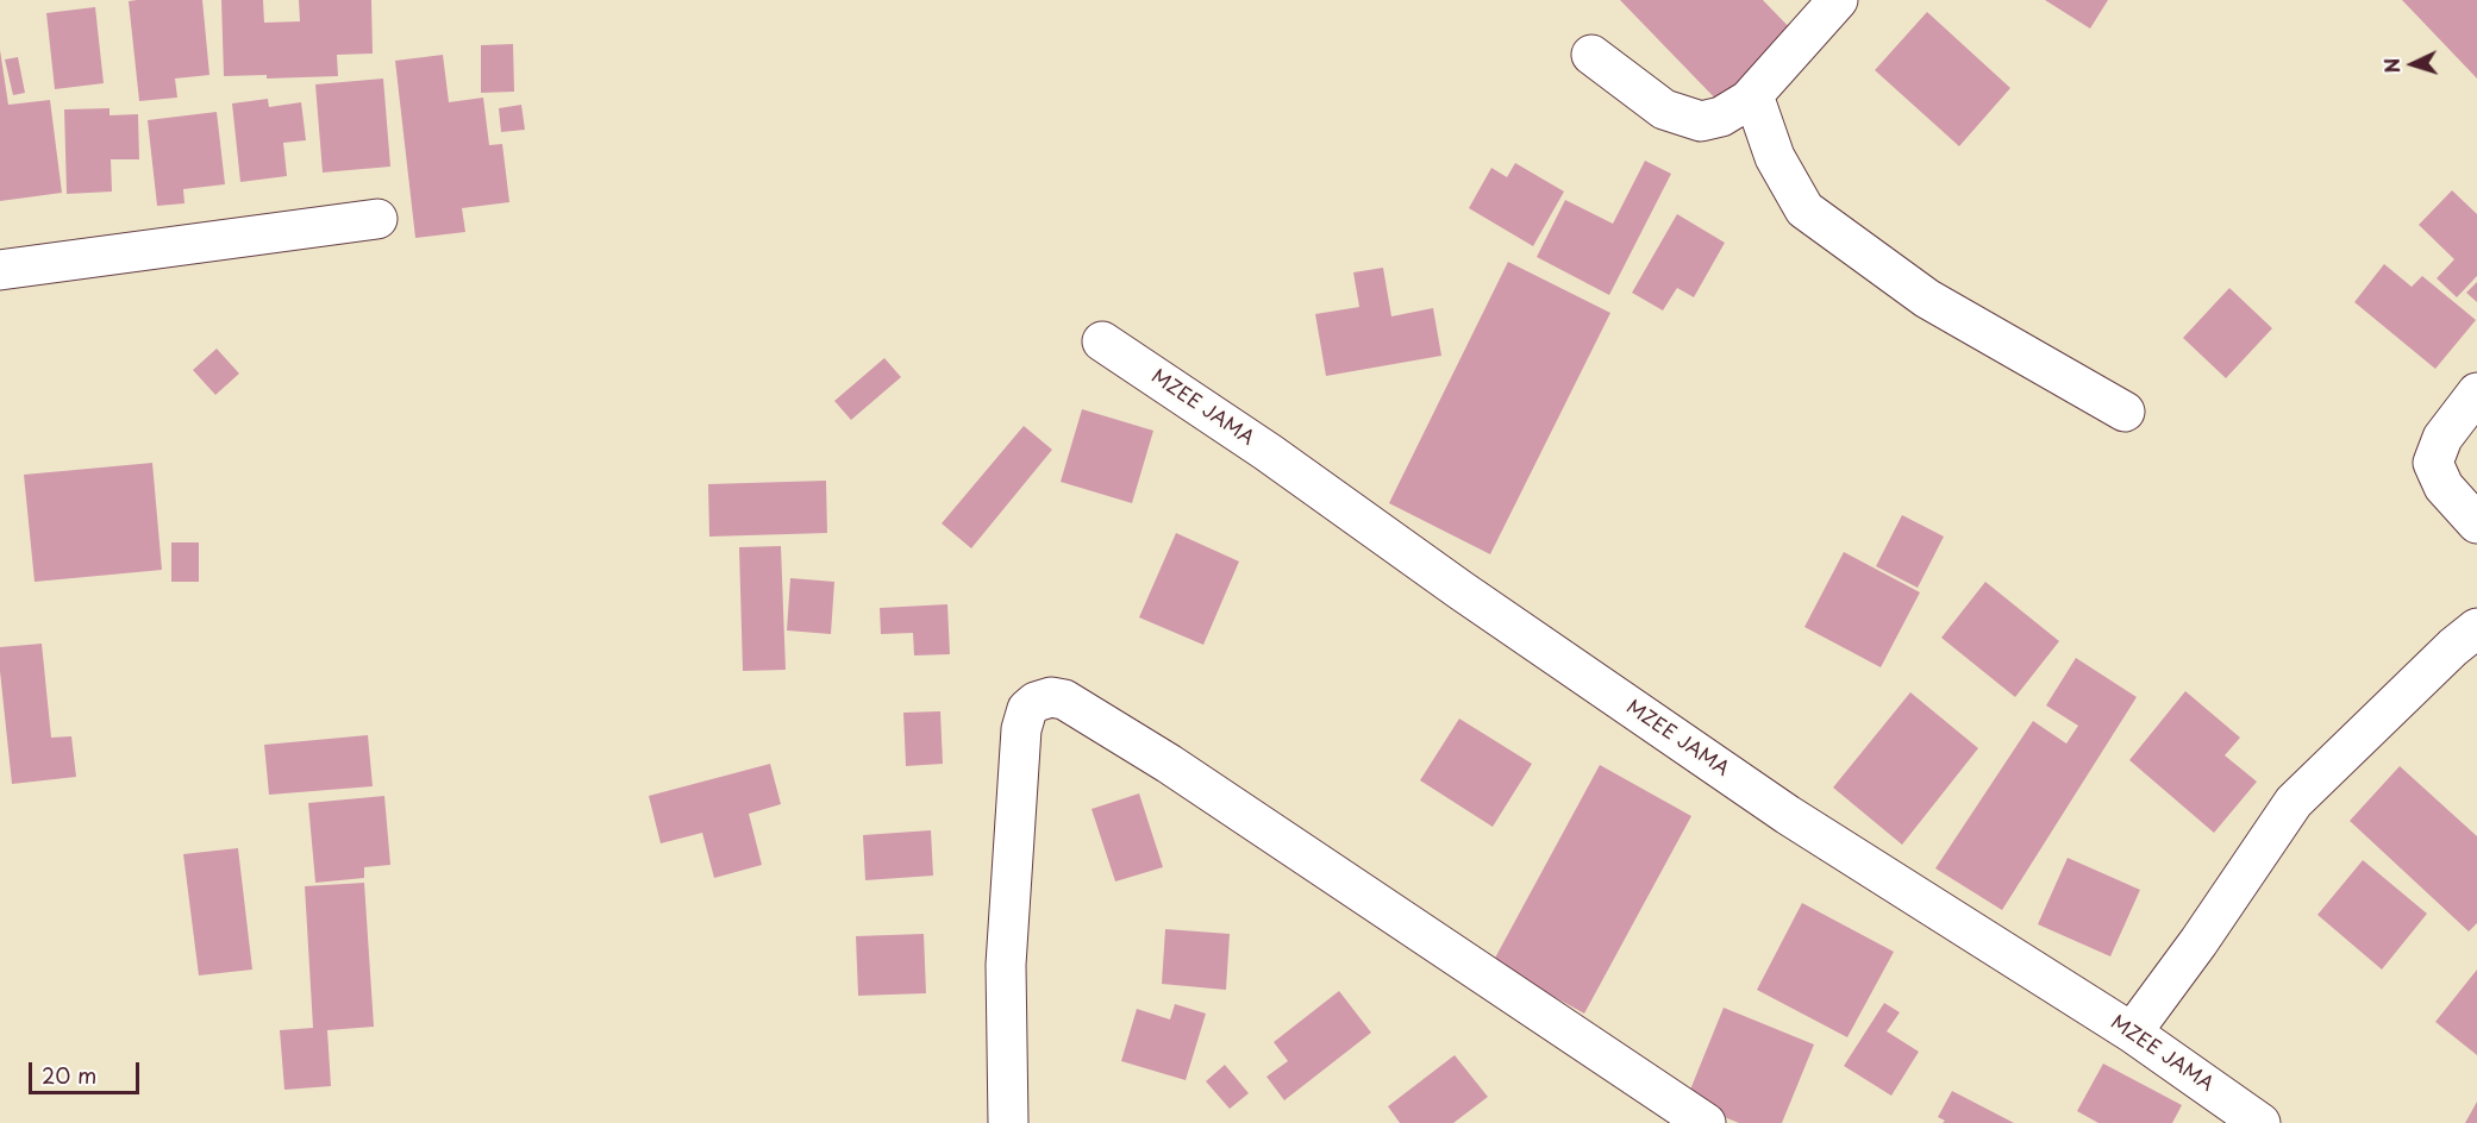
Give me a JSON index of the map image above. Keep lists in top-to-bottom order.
{
  "streets": {
    "street": ["MZEE JAMA"]
  },
  "scale_bar": "20 m",
  "north": "left"
}
